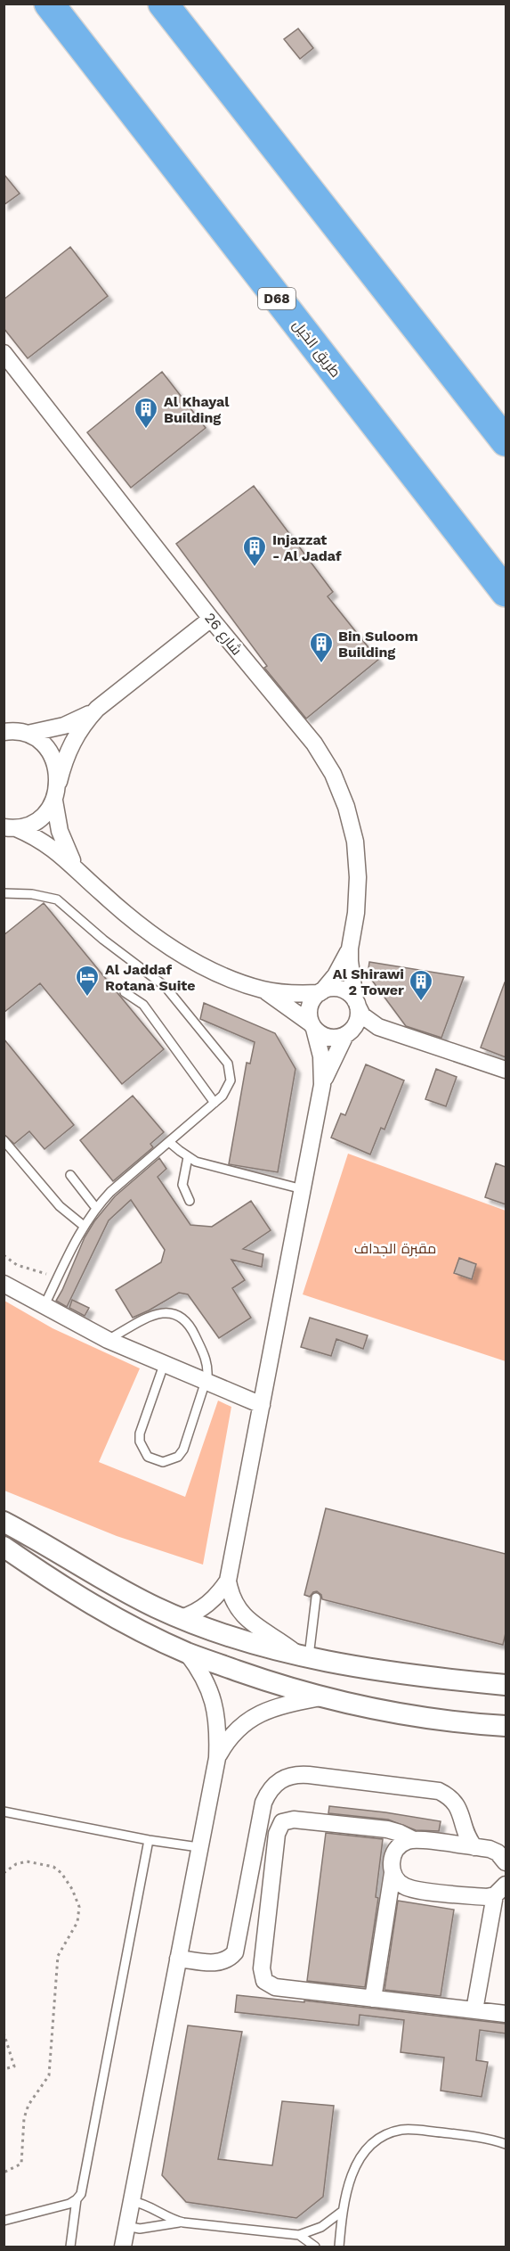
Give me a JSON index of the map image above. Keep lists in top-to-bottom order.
{
  "streets": {
    "highway": ["D68", "طريق الخيل"],
    "street": ["شارع 26"]
  },
  "parks": ["مقبرة الجداف"],
  "places": {
    "building": [
      "Al Khayal Building",
      "Injazzat - Al Jadaf",
      "Bin Suloom Building",
      "Al Shirawi 2 Tower"
    ],
    "hotel": ["Al Jaddaf Rotana Suite"]
  }
}
